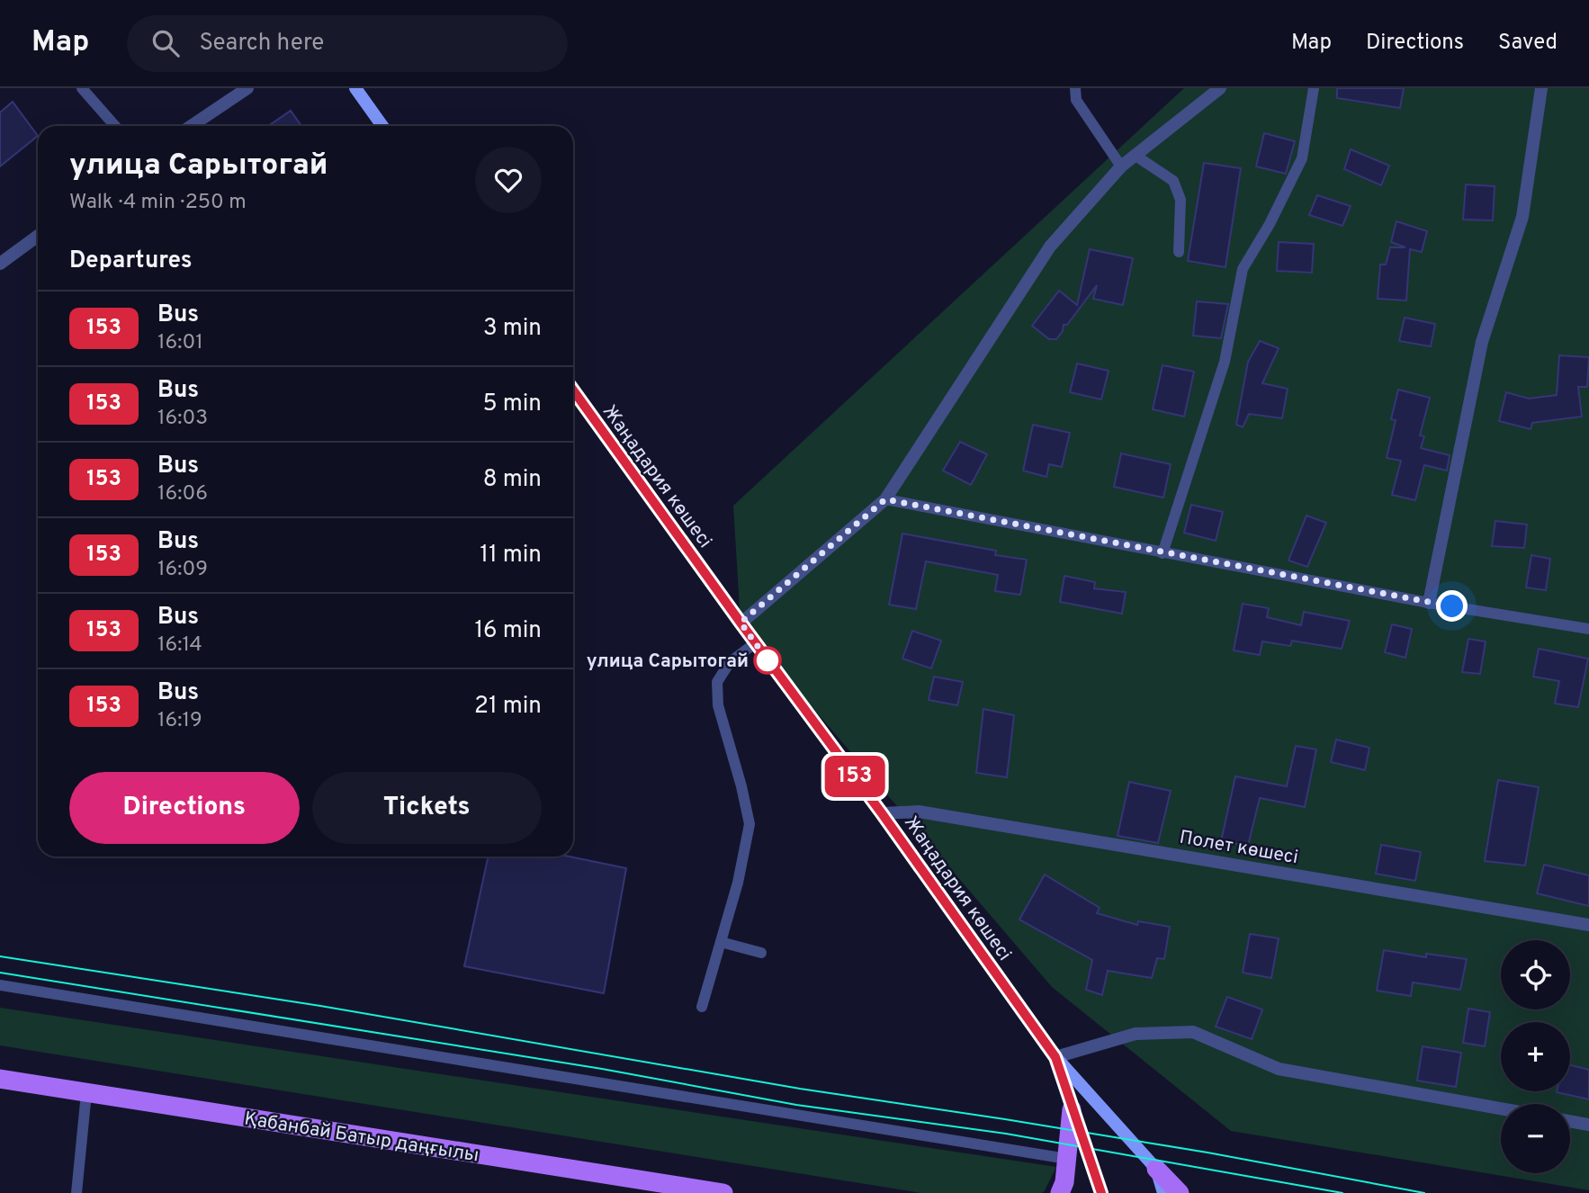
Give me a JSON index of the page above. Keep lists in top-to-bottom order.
{
  "streets": {
    "main road": ["Қабанбай Батыр даңғылы"],
    "street": ["Жаңадария көшесі", "Полет көшесі"]
  },
  "crossings": [
    ["Жаңадария көшесі", "Полет көшесі"]
  ],
  "places": ["улица Сарытогай"],
  "lines": ["bus line 153"],
  "page": {
    "header": "Map",
    "search": "Search here",
    "nav": ["Map", "Directions", "Saved"],
    "on_map": "153",
    "heading": [
      ["улица Сарытогай", "Walk · 4 min · 250 m"],
      "Departures"
    ],
    "list": [
      {
        "mark": "153",
        "name": "Bus",
        "note": "16:01",
        "value": "3 min"
      },
      {
        "mark": "153",
        "name": "Bus",
        "note": "16:03",
        "value": "5 min"
      },
      {
        "mark": "153",
        "name": "Bus",
        "note": "16:06",
        "value": "8 min"
      },
      {
        "mark": "153",
        "name": "Bus",
        "note": "16:09",
        "value": "11 min"
      },
      {
        "mark": "153",
        "name": "Bus",
        "note": "16:14",
        "value": "16 min"
      },
      {
        "mark": "153",
        "name": "Bus",
        "note": "16:19",
        "value": "21 min"
      }
    ],
    "buttons": ["Directions", "Tickets"],
    "map_buttons": ["+", "−"]
  }
}
